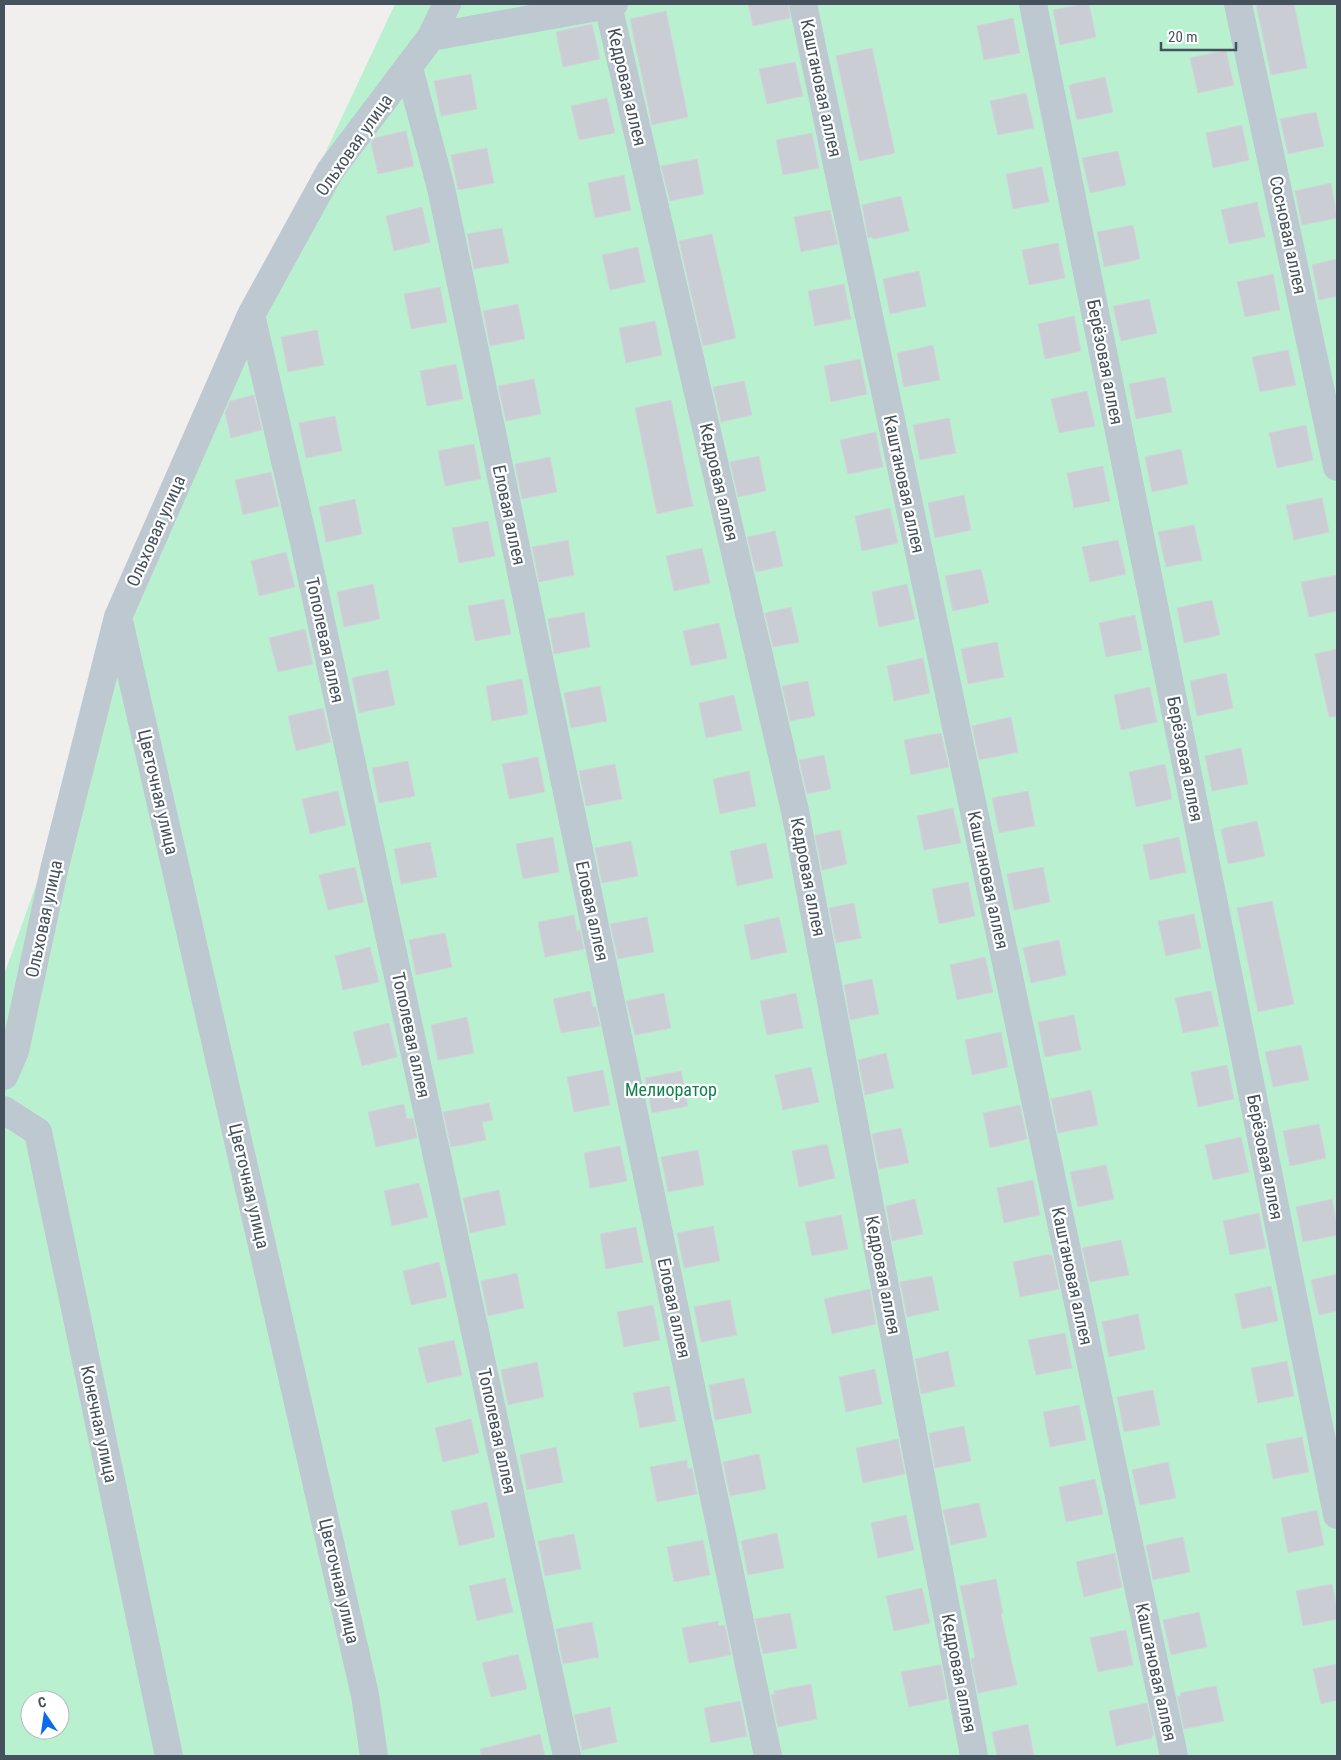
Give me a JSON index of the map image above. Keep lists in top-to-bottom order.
{
  "streets": {
    "street": [
      "Кедровая аллея",
      "Каштановая аллея",
      "Ольховая улица",
      "Сосновая аллея",
      "Берёзовая аллея",
      "Еловая аллея",
      "Тополевая аллея",
      "Цветочная улица",
      "Конечная улица"
    ]
  },
  "crossings": [
    ["Ольховая улица", "Еловая аллея"],
    ["Ольховая улица", "Тополевая аллея"],
    ["Ольховая улица", "Цветочная улица"]
  ],
  "parks": ["Мелиоратор"],
  "scale_bar": "20 m",
  "north": "top"
}
